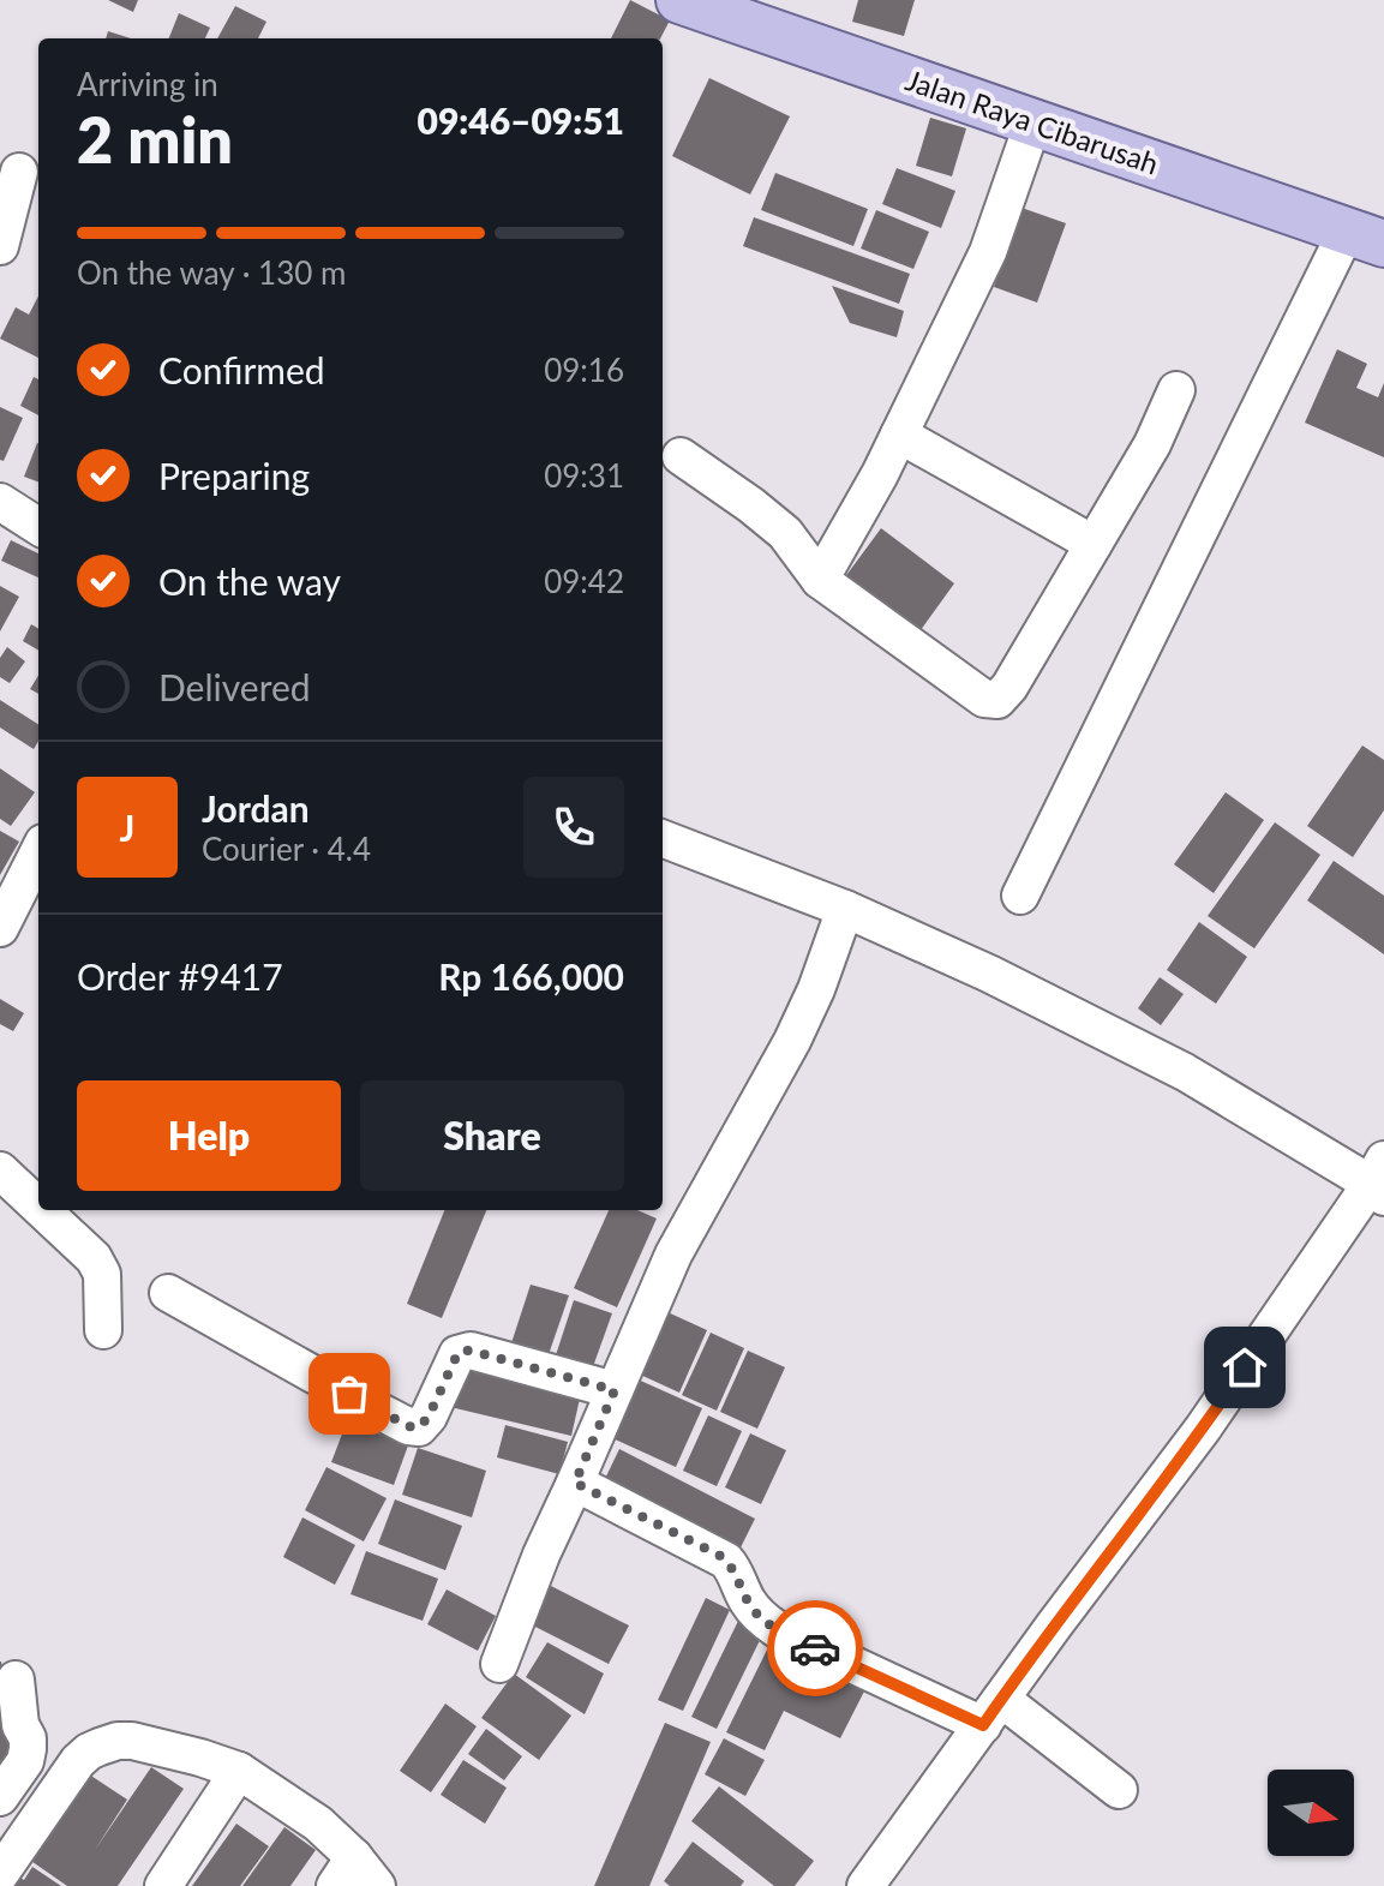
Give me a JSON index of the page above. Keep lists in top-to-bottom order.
{
  "streets": {
    "main road": ["Jalan Raya Cibarusah"]
  },
  "north": "right",
  "page": {
    "heading": ["2 min", "Arriving in", "09:46–09:51"],
    "panel": [
      "Jordan",
      "Courier · 4.4",
      "Order #9417",
      "Rp 166,000"
    ],
    "bar": "On the way · 130 m",
    "list": [
      ["Confirmed", "09:16"],
      ["Preparing", "09:31"],
      ["On the way", "09:42"],
      "Delivered"
    ],
    "round": "J",
    "buttons": ["Help", "Share"]
  }
}
